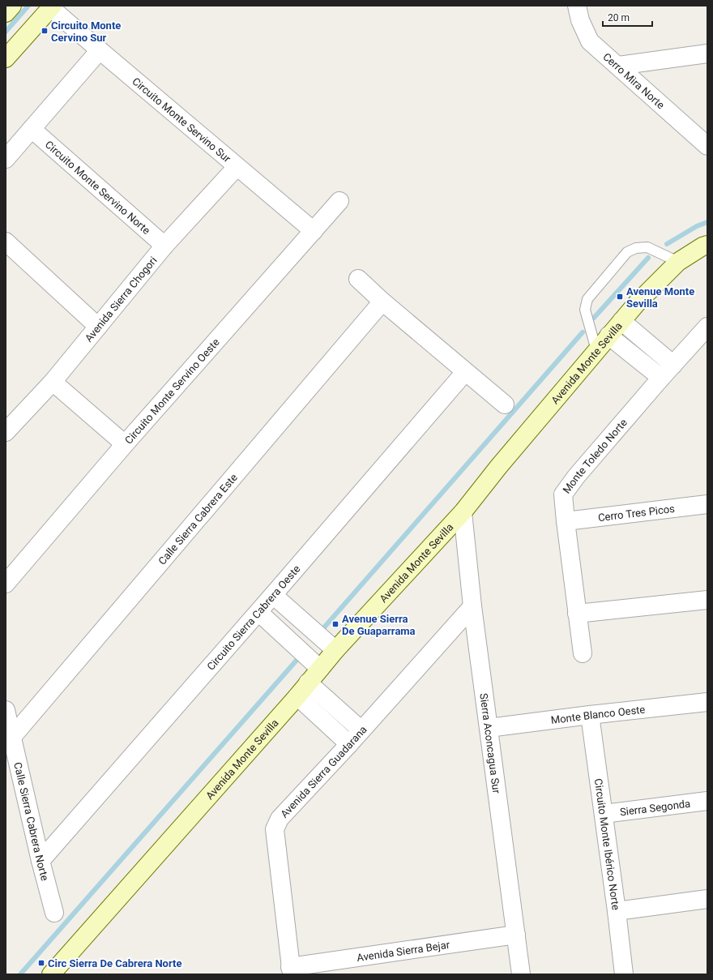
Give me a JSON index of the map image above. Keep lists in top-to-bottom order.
{
  "streets": {
    "street": [
      "Cerro Mira Norte",
      "Circuito Monte Servino Sur",
      "Circuito Monte Servino Norte",
      "Avenida Sierra Chogori",
      "Avenida Monte Sevilla",
      "Circuito Monte Servino Oeste",
      "Monte Toledo Norte",
      "Cerro Tres Picos",
      "Calle Sierra Cabrera Este",
      "Circuito Sierra Cabrera Oeste",
      "Monte Blanco Oeste",
      "Sierra Aconcagua Sur",
      "Avenida Sierra Guadarana",
      "Sierra Segonda",
      "Calle Sierra Cabrera Norte",
      "Circuito Monte Ibérico Norte",
      "Avenida Sierra Bejar"
    ]
  },
  "crossings": [
    ["Circuito Monte Servino Sur", "Avenida Sierra Chogori"],
    ["Circuito Monte Servino Sur", "Circuito Monte Servino Oeste"],
    ["Circuito Monte Servino Norte", "Avenida Sierra Chogori"],
    ["Avenida Monte Sevilla", "Sierra Aconcagua Sur"],
    ["Monte Toledo Norte", "Cerro Tres Picos"],
    ["Calle Sierra Cabrera Este", "Calle Sierra Cabrera Norte"],
    ["Circuito Sierra Cabrera Oeste", "Calle Sierra Cabrera Norte"],
    ["Monte Blanco Oeste", "Sierra Aconcagua Sur"],
    ["Monte Blanco Oeste", "Circuito Monte Ibérico Norte"],
    ["Sierra Aconcagua Sur", "Avenida Sierra Guadarana"],
    ["Sierra Aconcagua Sur", "Avenida Sierra Bejar"],
    ["Avenida Sierra Guadarana", "Avenida Sierra Bejar"],
    ["Sierra Segonda", "Circuito Monte Ibérico Norte"]
  ],
  "places": {
    "transit": [
      "Circuito Monte Cervino Sur",
      "Avenue Monte Sevilla",
      "Avenue Sierra De Guaparrama",
      "Circ Sierra De Cabrera Norte"
    ]
  },
  "scale_bar": "20 m"
}
